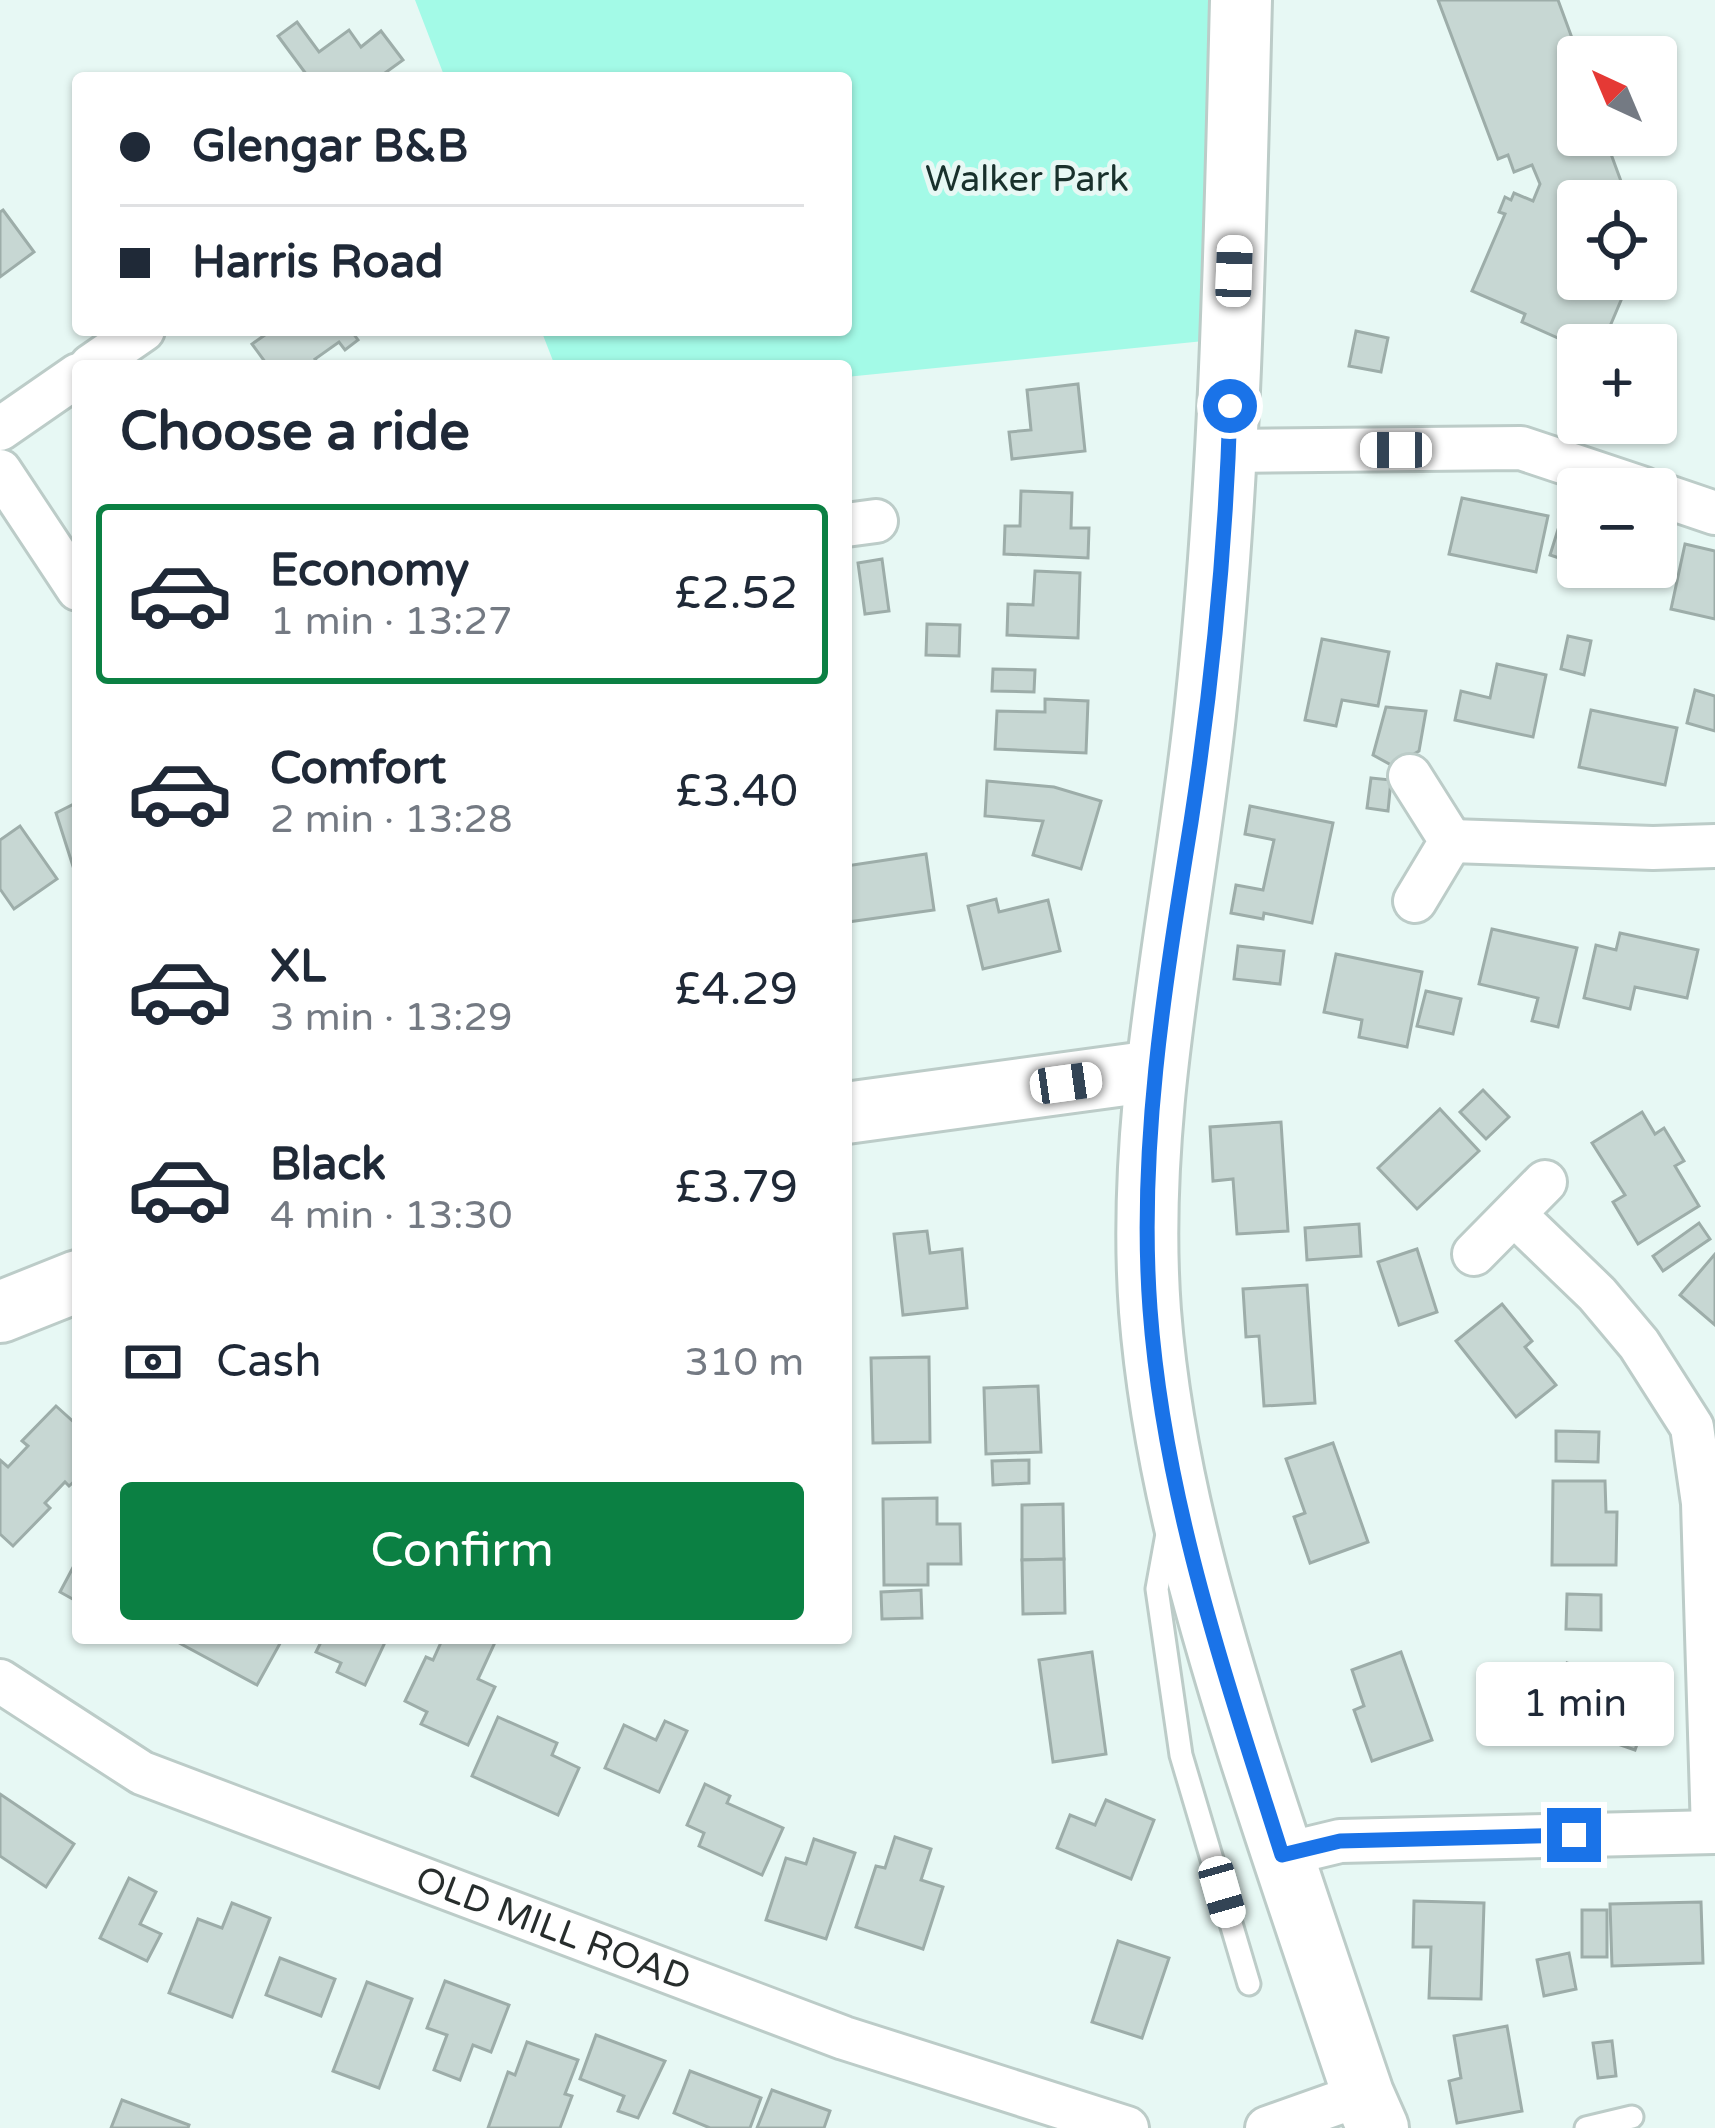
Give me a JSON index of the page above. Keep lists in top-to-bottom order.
{
  "streets": {
    "street": ["OLD MILL ROAD"]
  },
  "parks": ["Walker Park"],
  "north": "top left",
  "page": {
    "map_buttons": ["+", "−"],
    "banner": ["Glengar B&B", "Harris Road"],
    "heading": "Choose a ride",
    "list": [
      {
        "name": "Economy",
        "note": "1 min · 13:27",
        "value": "£2.52"
      },
      {
        "name": "Comfort",
        "note": "2 min · 13:28",
        "value": "£3.40"
      },
      {
        "name": "XL",
        "note": "3 min · 13:29",
        "value": "£4.29"
      },
      {
        "name": "Black",
        "note": "4 min · 13:30",
        "value": "£3.79"
      }
    ],
    "pay": ["Cash", "310 m"],
    "buttons": "Confirm",
    "bubble": "1 min"
  }
}
